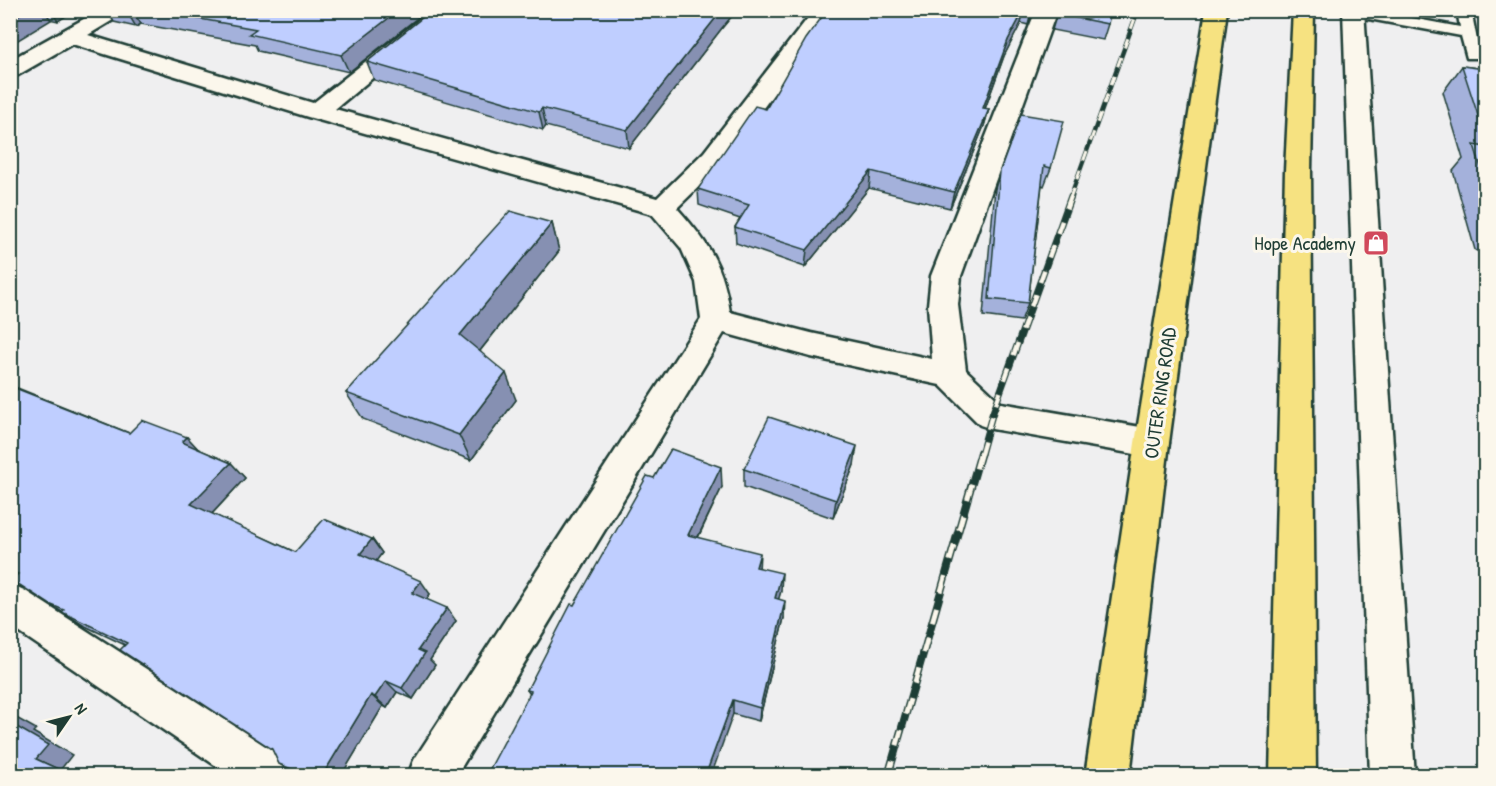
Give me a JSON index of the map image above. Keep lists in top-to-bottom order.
{
  "streets": {
    "main road": ["OUTER RING ROAD"]
  },
  "places": {
    "shop": ["Hope Academy"]
  },
  "north": "top right"
}
